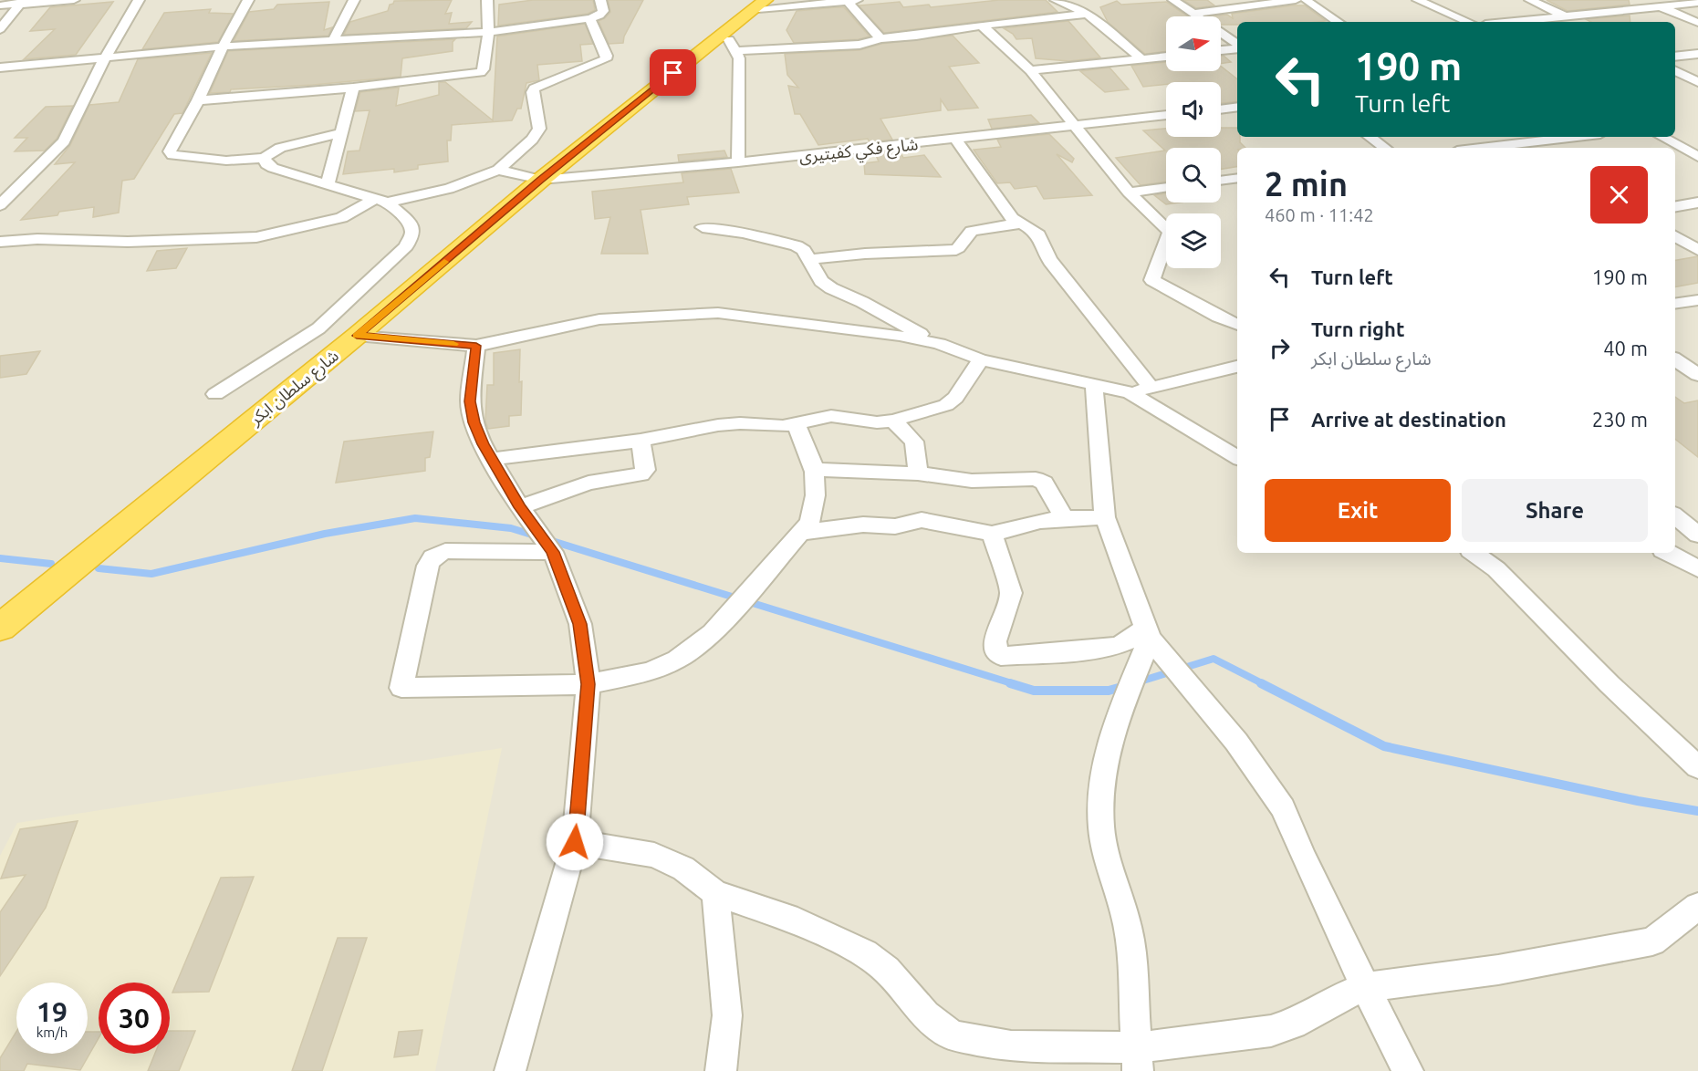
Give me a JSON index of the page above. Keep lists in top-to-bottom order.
{
  "streets": {
    "highway": ["شارع سلطان ابكر"],
    "street": ["شارع فكي كفيتيرى"]
  },
  "crossings": [
    ["شارع فكي كفيتيرى", "شارع سلطان ابكر"]
  ],
  "north": "right",
  "page": {
    "turn": ["190 m", "Turn left"],
    "heading": ["2 min", "460 m · 11:42"],
    "list": [
      {
        "name": "Turn left",
        "value": "190 m"
      },
      {
        "name": "Turn right",
        "note": "شارع سلطان ابكر",
        "value": "40 m"
      },
      {
        "name": "Arrive at destination",
        "value": "230 m"
      }
    ],
    "buttons": ["Exit", "Share"],
    "speed": "19 km/h",
    "limit": "30"
  }
}
